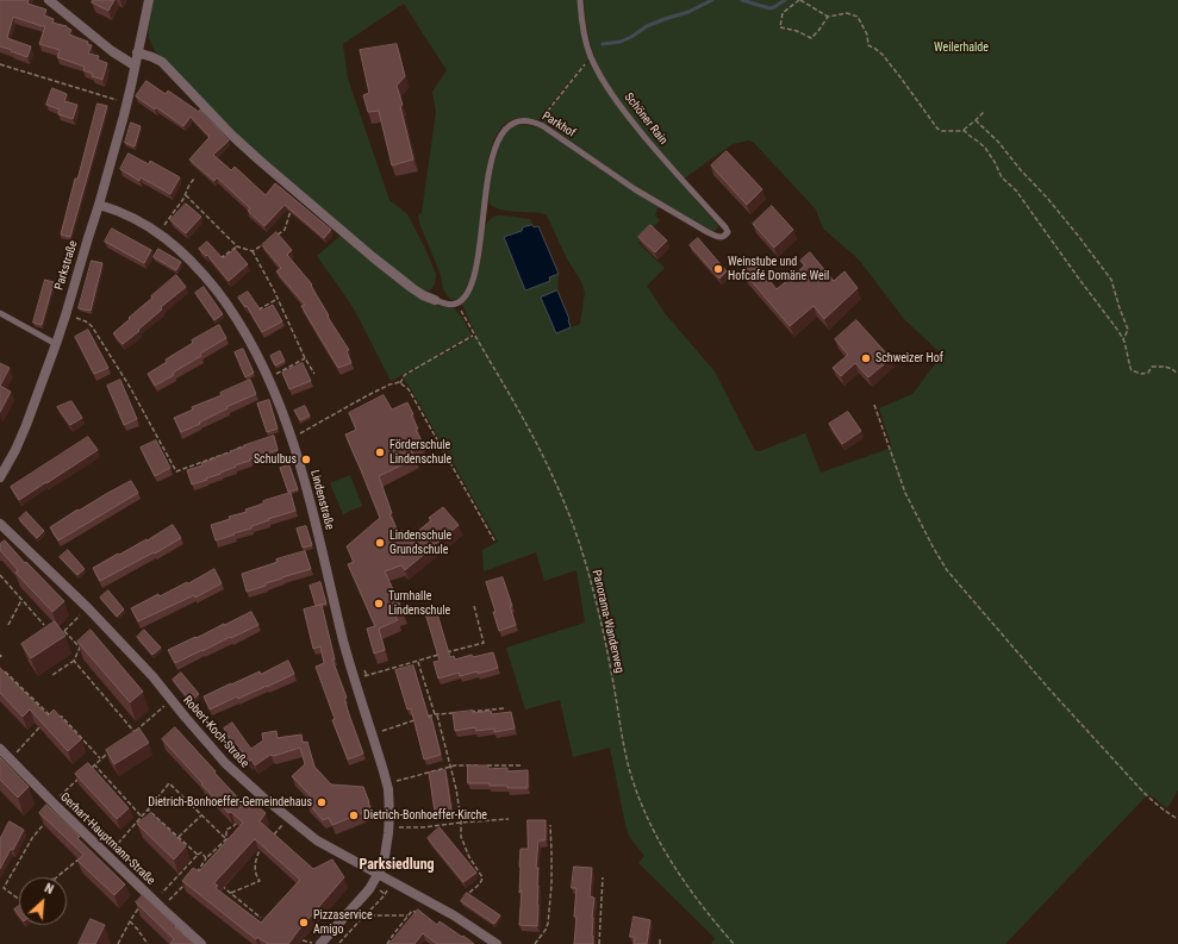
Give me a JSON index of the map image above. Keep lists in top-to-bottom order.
{
  "streets": {
    "street": [
      "Parkstraße",
      "Lindenstraße",
      "Robert-Koch-Straße",
      "Gerhart-Hauptmann-Straße"
    ],
    "lane": ["Schöner Rain", "Parkhof"],
    "path": ["Panorama-Wanderweg"]
  },
  "crossings": [
    ["Schöner Rain", "Parkhof"],
    ["Parkhof", "Panorama-Wanderweg"],
    ["Parkstraße", "Lindenstraße"],
    ["Lindenstraße", "Robert-Koch-Straße"]
  ],
  "districts": ["Parksiedlung"],
  "parks": ["Weilerhalde"],
  "places": [
    "Weinstube und Hofcafé Domäne Weil",
    "Schweizer Hof",
    "Förderschule Lindenschule",
    "Schulbus",
    "Lindenschule Grundschule",
    "Turnhalle Lindenschule",
    "Dietrich-Bonhoeffer-Gemeindehaus",
    "Dietrich-Bonhoeffer-Kirche",
    "Pizzaservice Amigo"
  ],
  "north": "top right"
}
